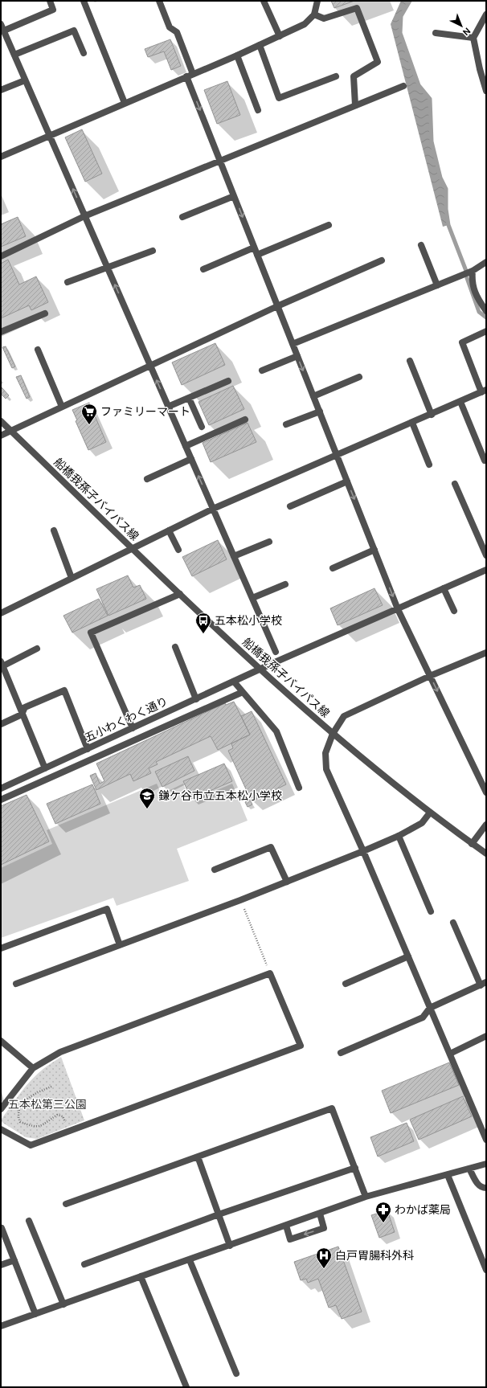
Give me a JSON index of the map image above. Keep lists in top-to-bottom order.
{
  "streets": {
    "street": ["船橋我孫子バイパス線", "五小わくわく通り"]
  },
  "crossings": [
    ["船橋我孫子バイパス線", "五小わくわく通り"]
  ],
  "parks": ["五本松第三公園"],
  "places": {
    "supermarket": ["ファミリーマート"],
    "bus stop": ["五本松小学校"],
    "school or university": ["鎌ケ谷市立五本松小学校"],
    "pharmacy": ["わかば薬局"],
    "hospital": ["白戸胃腸科外科"]
  },
  "north": "bottom right"
}
